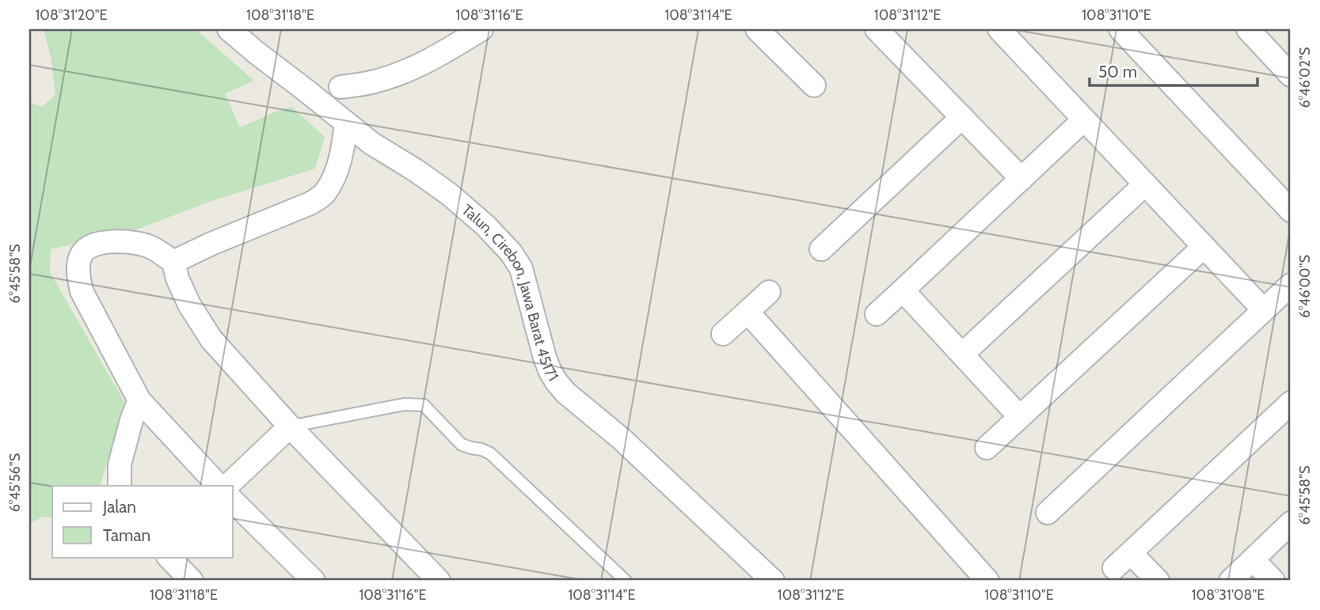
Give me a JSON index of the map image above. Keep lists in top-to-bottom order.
{
  "streets": {
    "street": ["Talun, Cirebon, Jawa Barat 45171"]
  },
  "legend": ["Jalan", "Taman"],
  "scale_bar": "50 m",
  "coordinates": [
    "108°31'20\"E",
    "108°31'18\"E",
    "108°31'16\"E",
    "108°31'14\"E",
    "108°31'12\"E",
    "108°31'10\"E",
    "6°46'02\"S",
    "6°45'58\"S",
    "6°46'00\"S",
    "6°45'56\"S",
    "108°31'08\"E"
  ]
}
